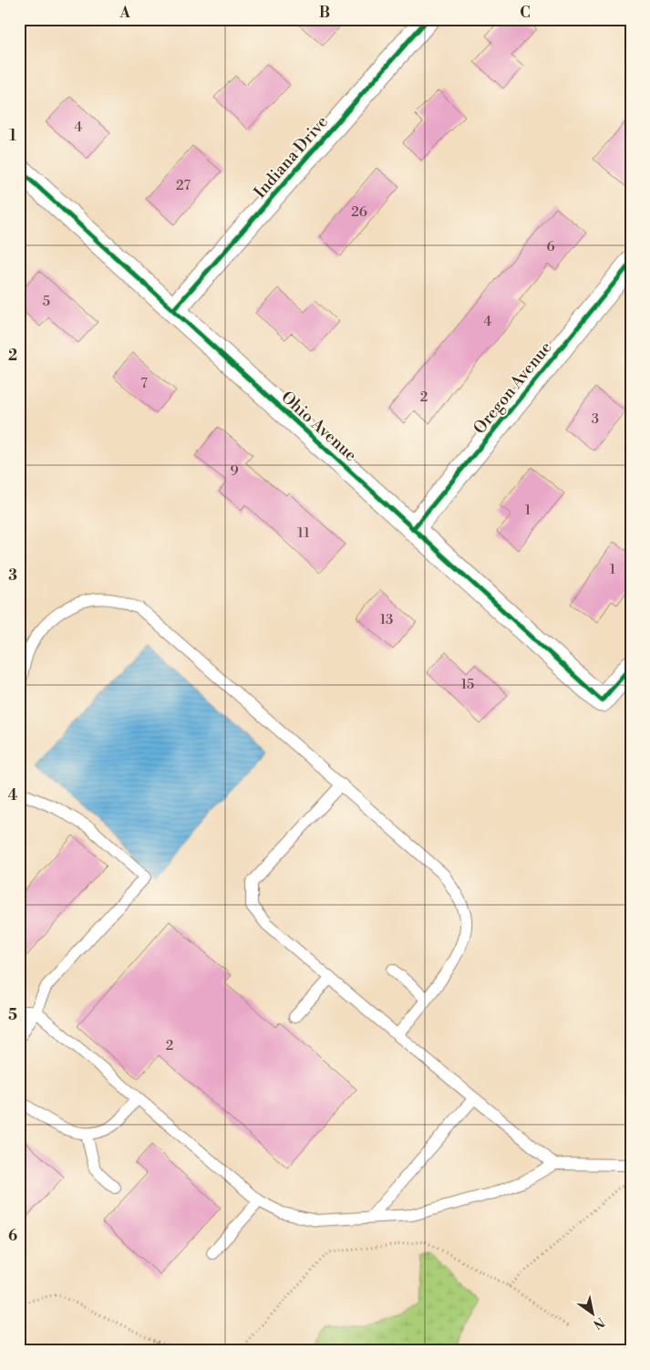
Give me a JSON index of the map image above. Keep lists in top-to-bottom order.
{
  "streets": {
    "street": ["Indiana Drive", "Oregon Avenue", "Ohio Avenue"]
  },
  "crossings": [
    ["Indiana Drive", "Ohio Avenue"],
    ["Oregon Avenue", "Ohio Avenue"]
  ],
  "house_numbers": [
    "4",
    "27",
    "26",
    "6",
    "5",
    "4",
    "7",
    "2",
    "3",
    "9",
    "1",
    "11",
    "1",
    "13",
    "15",
    "2"
  ],
  "north": "bottom right",
  "grid": {
    "columns": ["A", "B", "C"],
    "rows": [
      "1",
      "2",
      "3",
      "4",
      "5",
      "6"
    ]
  }
}
